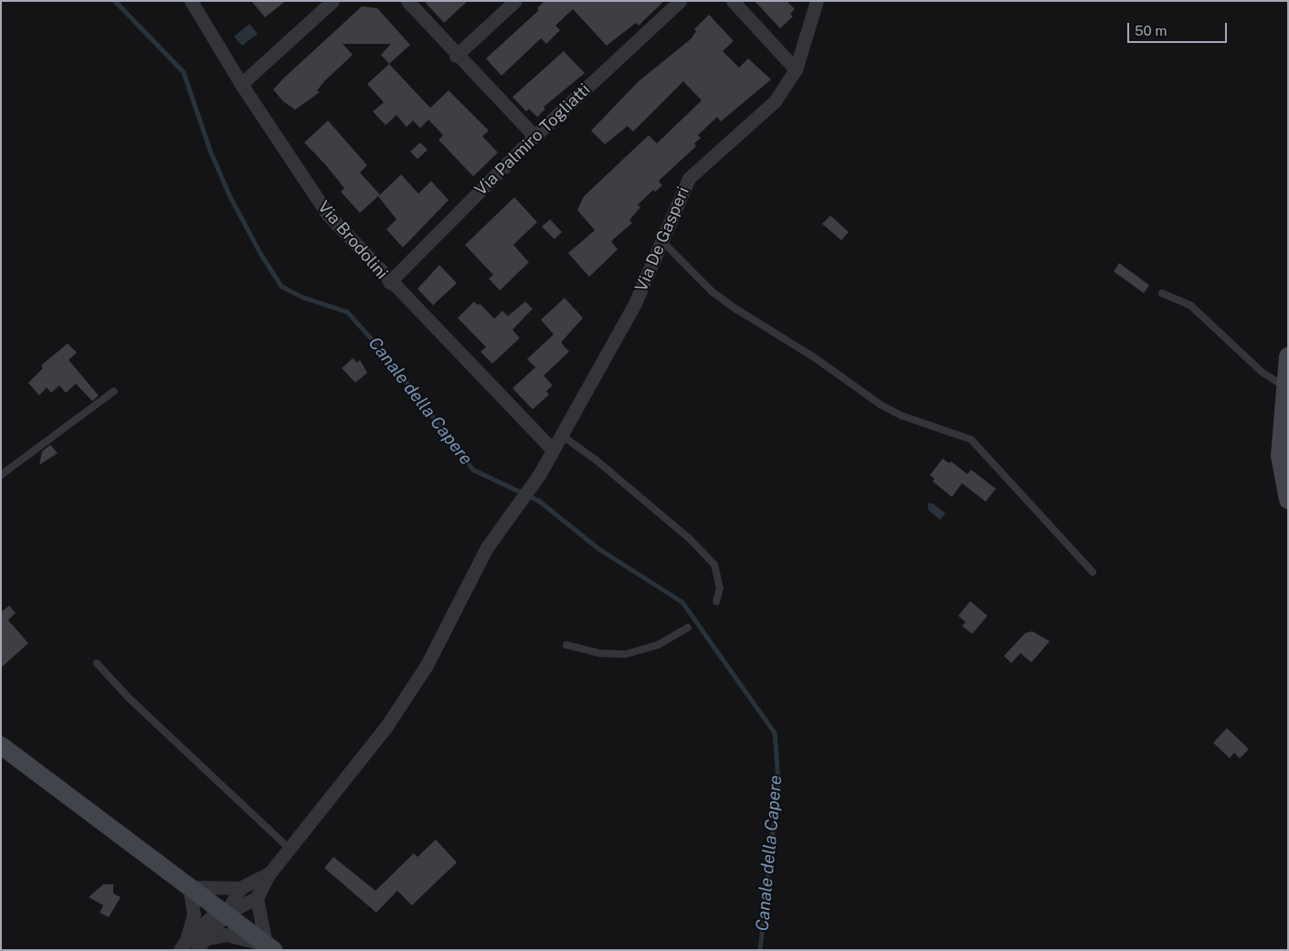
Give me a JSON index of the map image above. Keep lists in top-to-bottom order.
{
  "streets": {
    "street": ["Via Palmiro Togliatti", "Via De Gasperi", "Via Brodolini"]
  },
  "crossings": [
    ["Via Palmiro Togliatti", "Via Brodolini"],
    ["Via De Gasperi", "Via Brodolini"]
  ],
  "water": ["Canale della Capere"],
  "scale_bar": "50 m"
}
